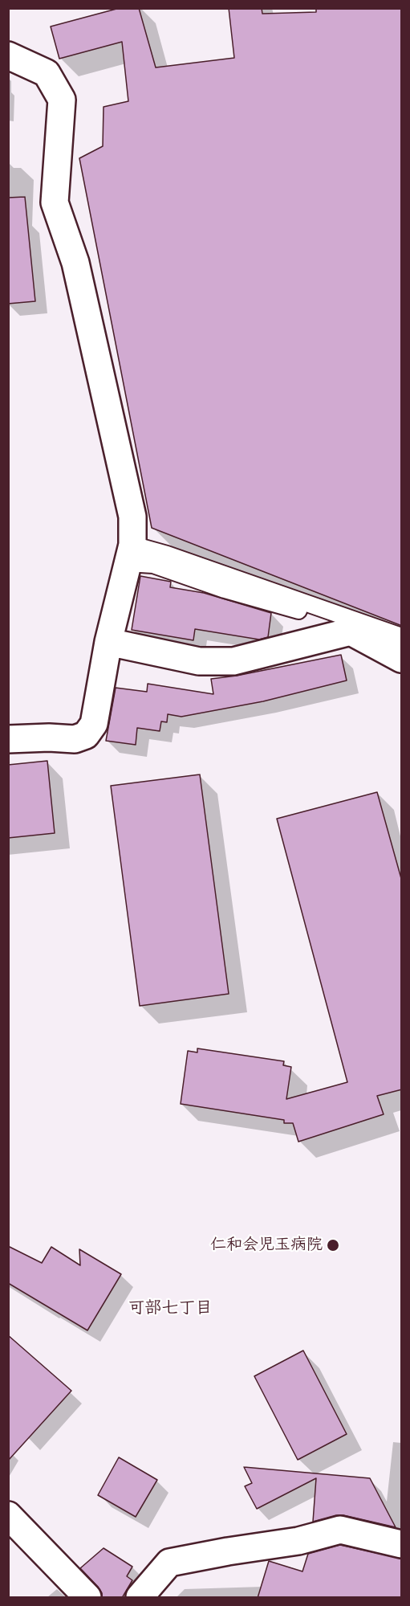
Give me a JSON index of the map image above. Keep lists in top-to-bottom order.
{
  "districts": ["可部七丁目"],
  "places": ["仁和会児玉病院"]
}
